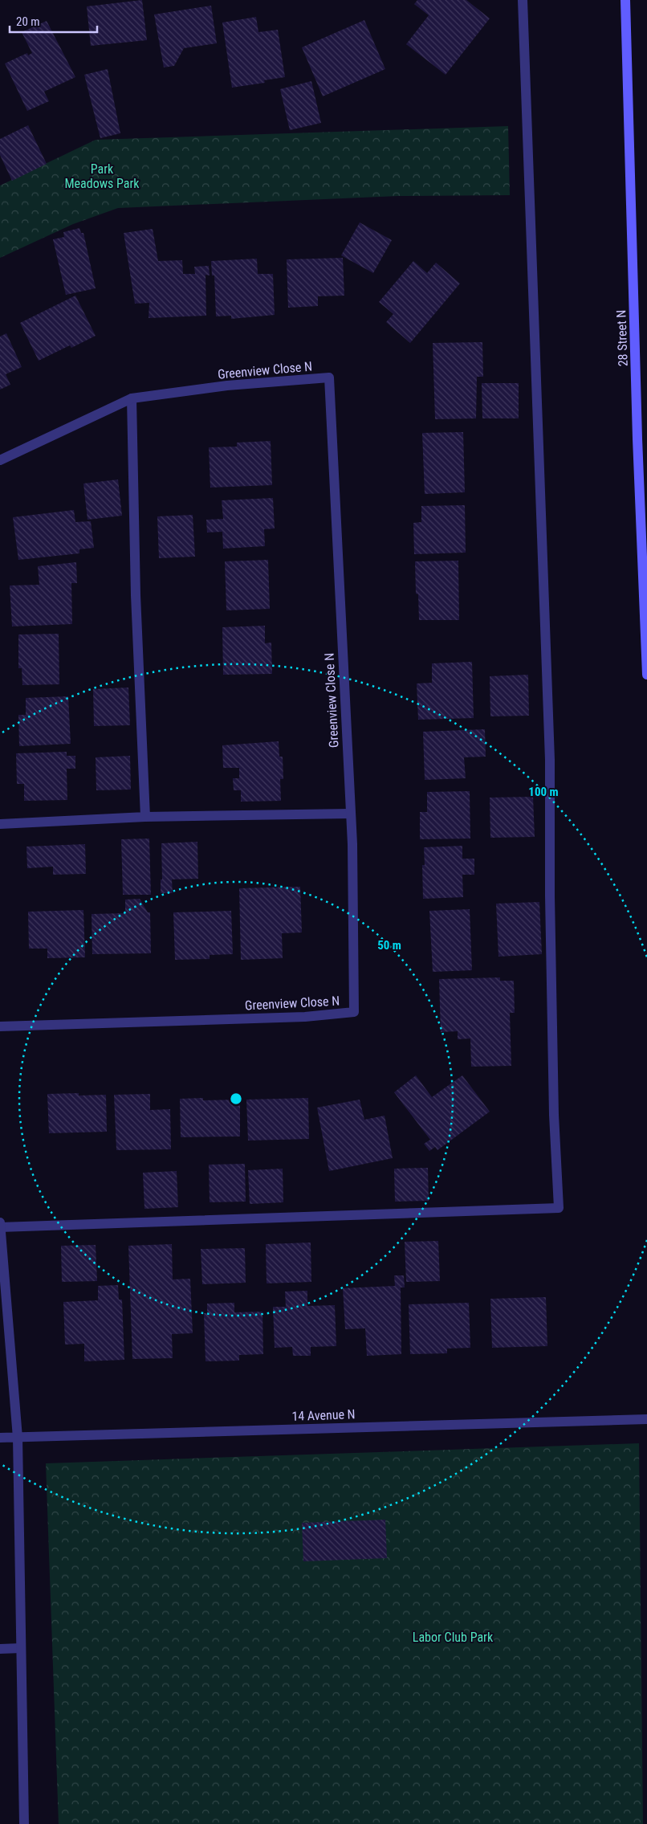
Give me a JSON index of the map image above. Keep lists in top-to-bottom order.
{
  "streets": {
    "main road": ["28 Street N"],
    "street": ["Greenview Close N", "14 Avenue N"]
  },
  "parks": ["Park Meadows Park", "Labor Club Park"],
  "scale_bar": "20 m",
  "rings": ["100 m", "50 m"]
}
